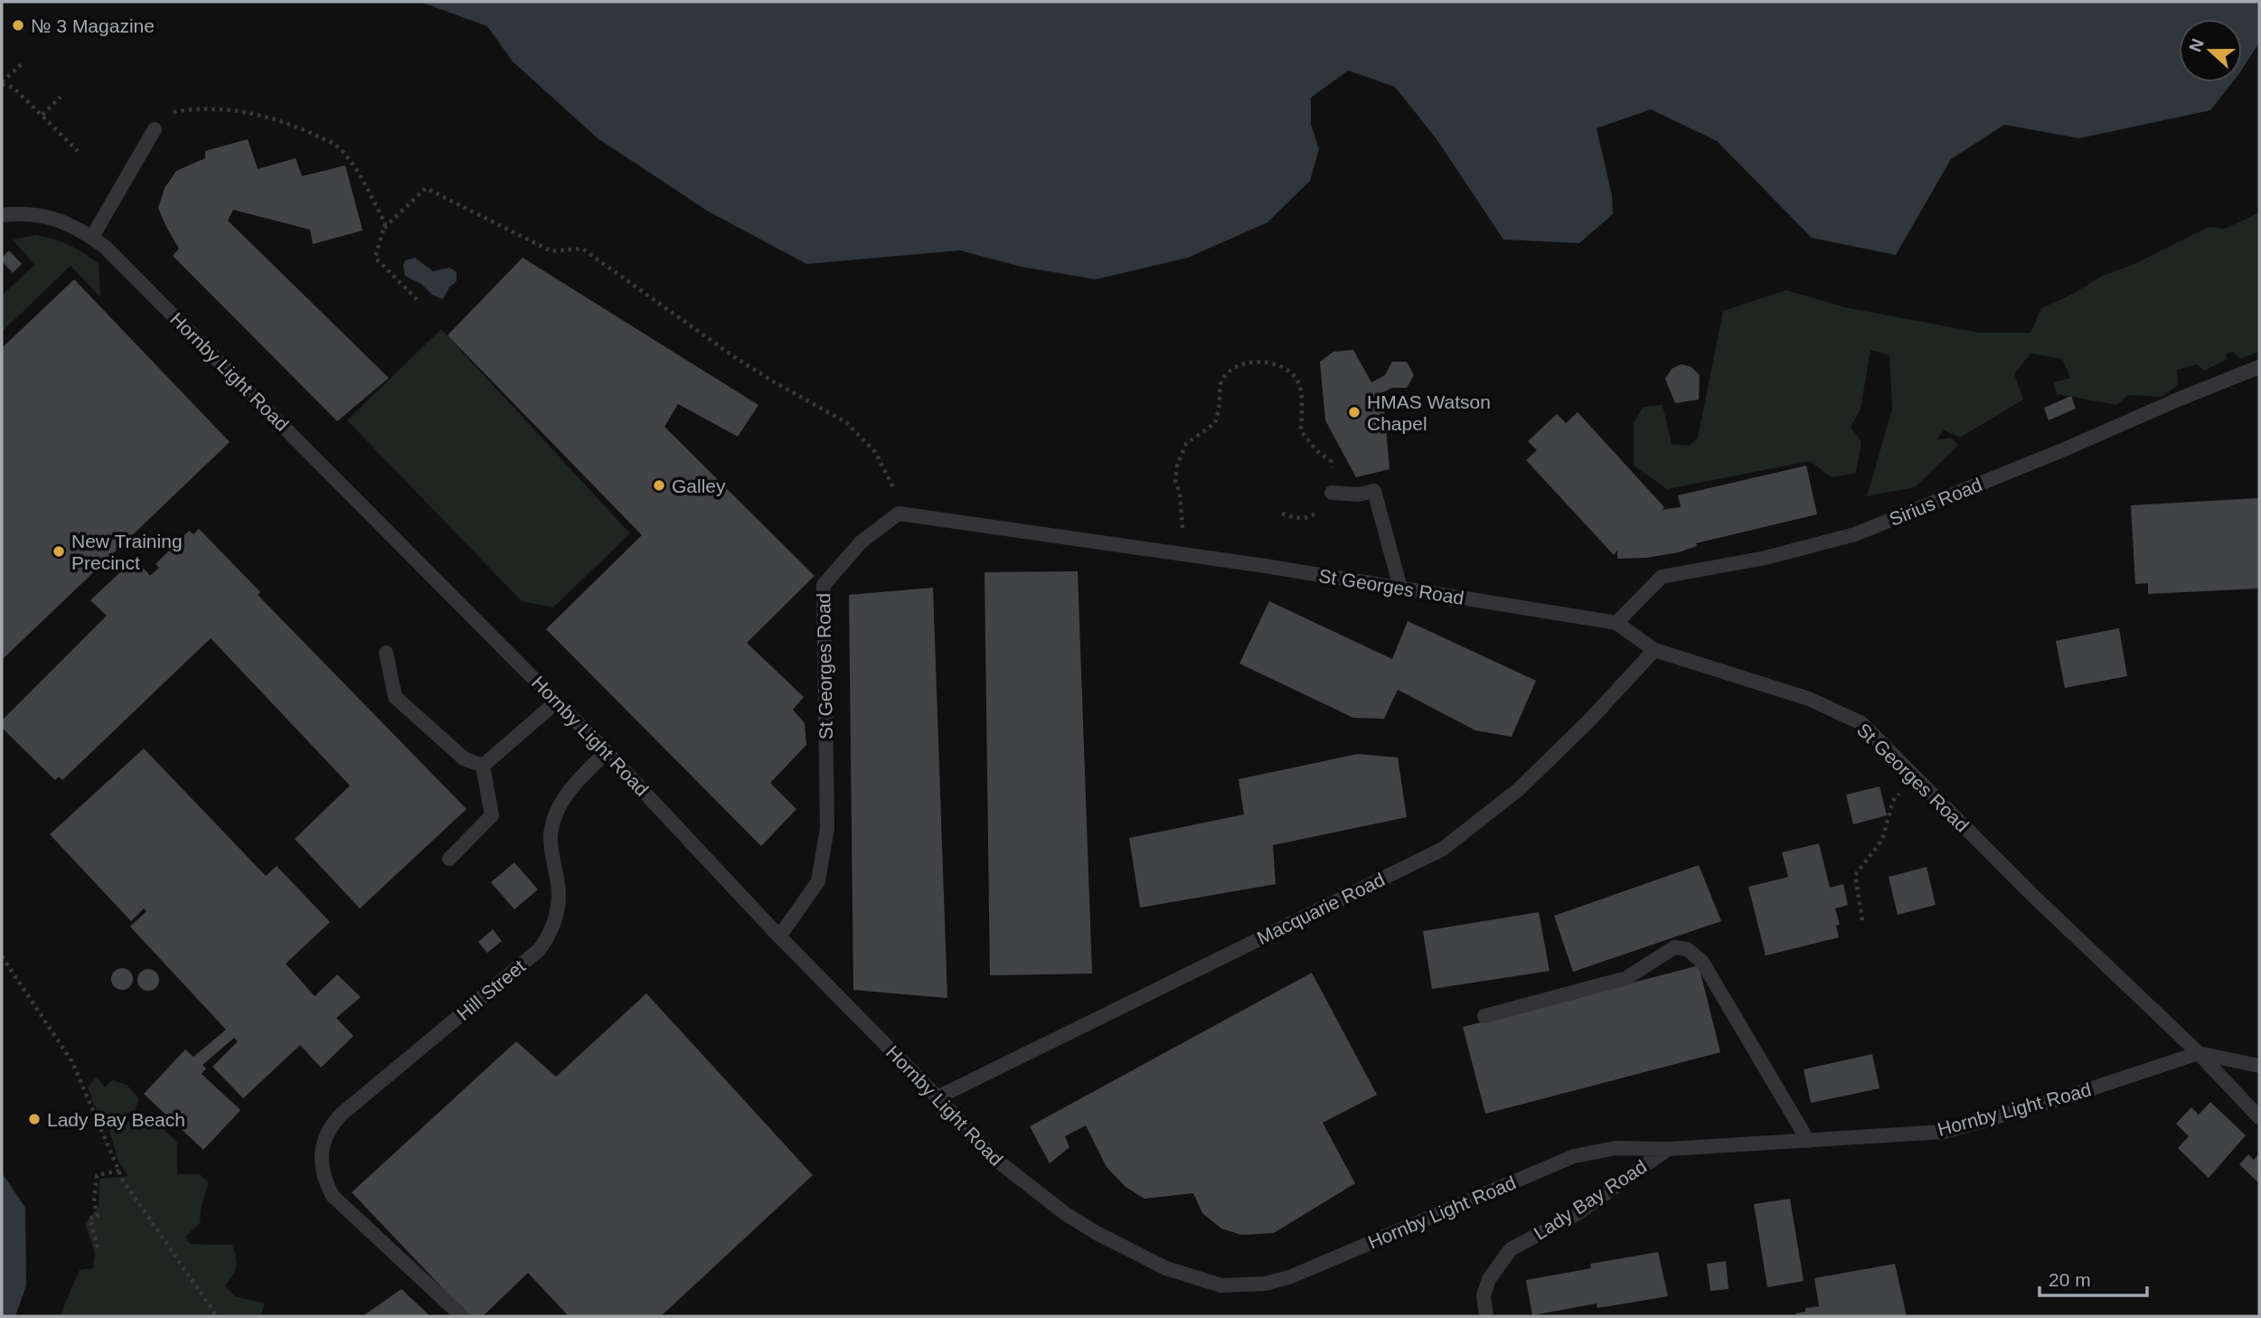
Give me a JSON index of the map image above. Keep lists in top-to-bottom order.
{
  "streets": {
    "lane": [
      "Hornby Light Road",
      "Sirius Road",
      "St Georges Road",
      "Macquarie Road",
      "Hill Street",
      "Lady Bay Road"
    ]
  },
  "crossings": [
    ["Hornby Light Road", "St Georges Road"],
    ["Hornby Light Road", "Macquarie Road"],
    ["Hornby Light Road", "Hill Street"],
    ["Hornby Light Road", "Lady Bay Road"],
    ["Sirius Road", "St Georges Road"],
    ["St Georges Road", "Macquarie Road"]
  ],
  "places": [
    "№ 3 Magazine",
    "HMAS Watson Chapel",
    "Galley",
    "New Training Precinct",
    "Lady Bay Beach"
  ],
  "scale_bar": "20 m",
  "north": "left"
}
